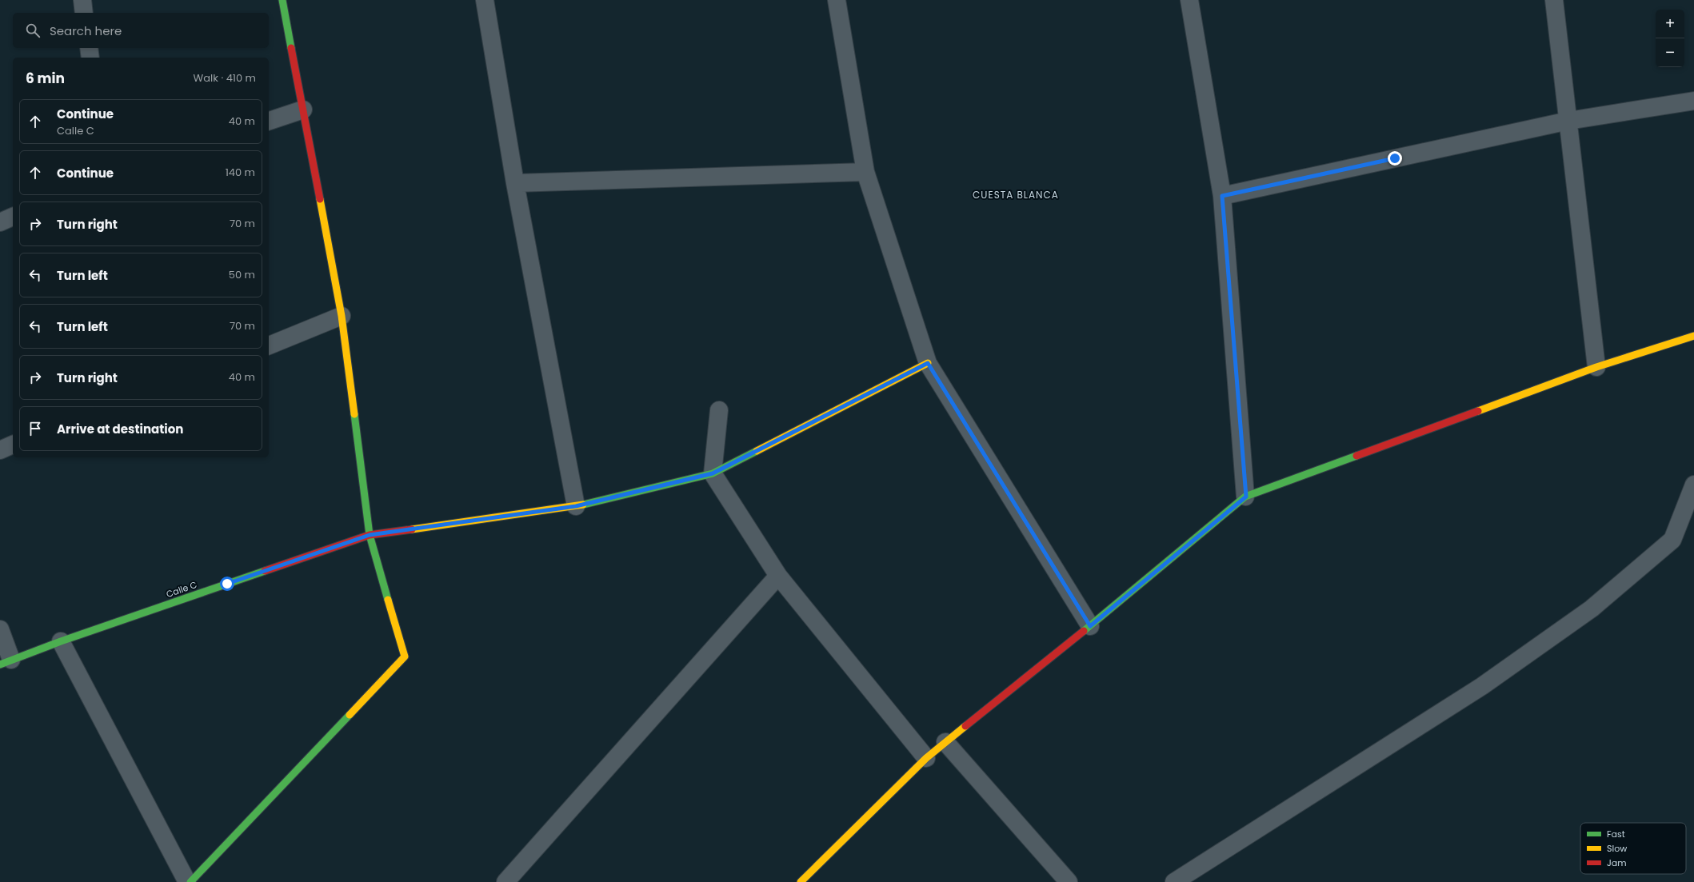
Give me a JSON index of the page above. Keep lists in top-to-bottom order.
{
  "streets": {
    "street": ["Calle C"]
  },
  "districts": ["CUESTA BLANCA"],
  "legend": ["Fast", "Slow", "Jam"],
  "page": {
    "map_buttons": ["+", "−"],
    "search": "Search here",
    "heading": ["6 min", "Walk · 410 m"],
    "list": [
      ["Continue", "Calle C", "40 m"],
      ["Continue", "140 m"],
      ["Turn right", "70 m"],
      ["Turn left", "50 m"],
      ["Turn left", "70 m"],
      ["Turn right", "40 m"],
      "Arrive at destination"
    ]
  }
}
